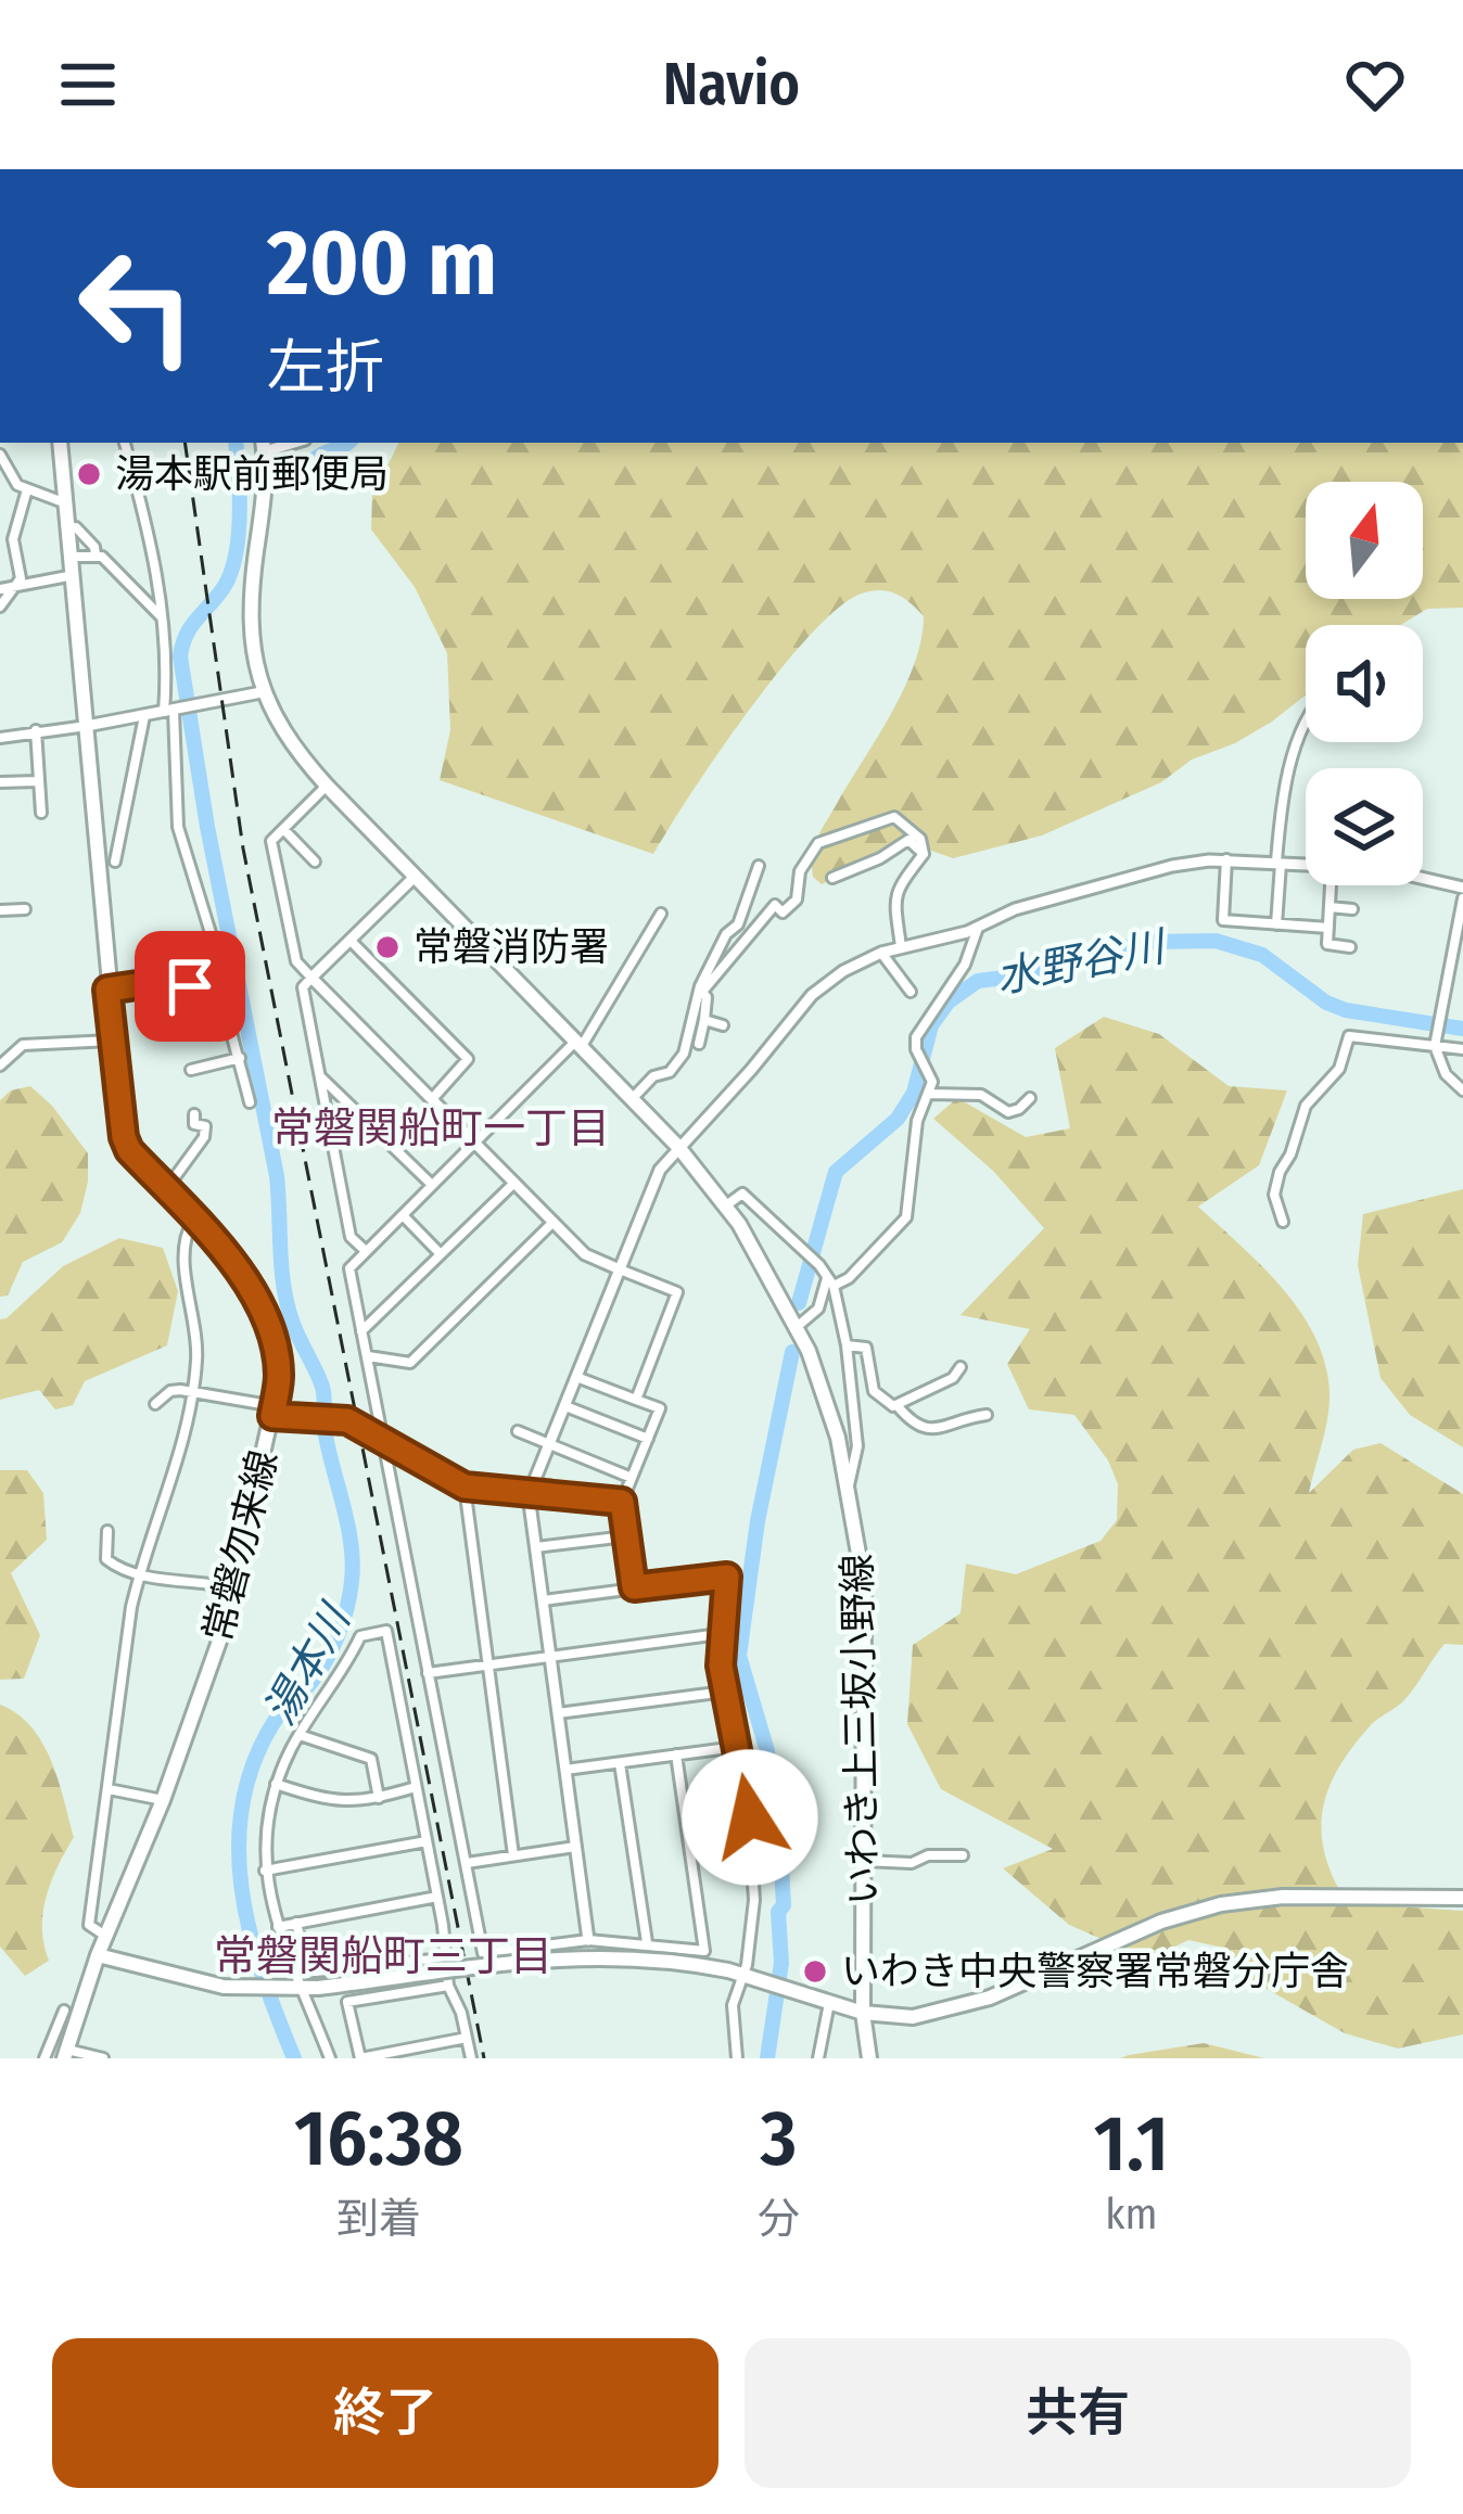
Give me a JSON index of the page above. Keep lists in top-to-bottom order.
{
  "streets": {
    "main road": ["常磐勿来線", "いわき上三坂小野線"]
  },
  "districts": ["常磐関船町一丁目", "常磐関船町三丁目"],
  "water": ["水野谷川", "湯本川"],
  "places": ["湯本駅前郵便局", "常磐消防署", "いわき中央警察署常磐分庁舎"],
  "north": "top",
  "page": {
    "header": "Navio",
    "turn": ["200 m", "左折"],
    "eta": [
      "16:38",
      "到着",
      "3",
      "分",
      "1.1",
      "km"
    ],
    "buttons": ["終了", "共有"]
  }
}
